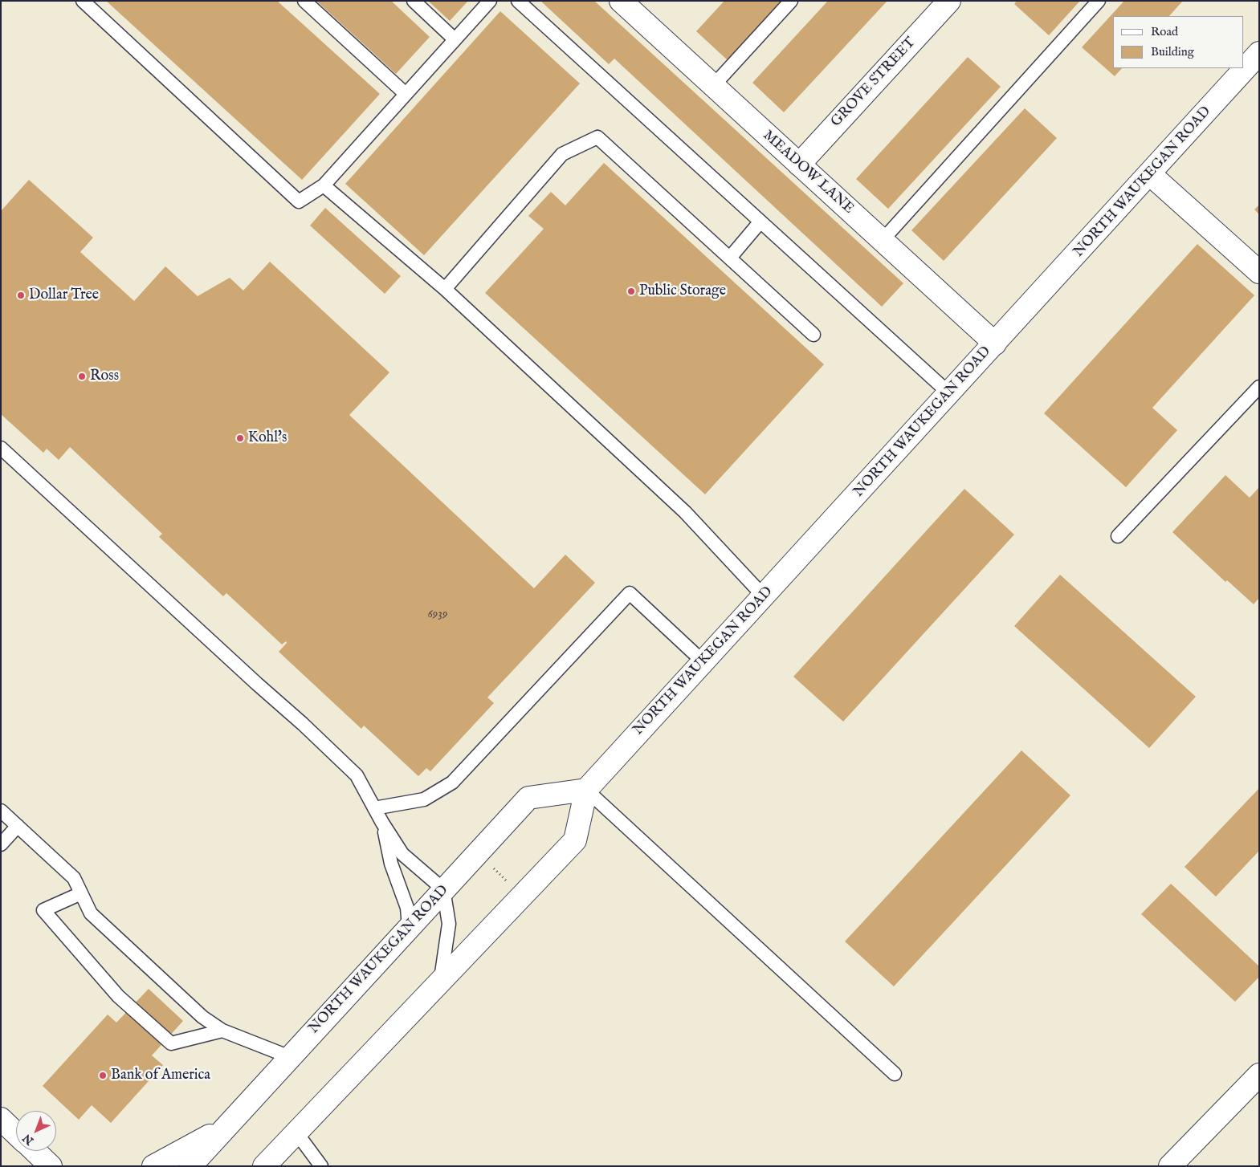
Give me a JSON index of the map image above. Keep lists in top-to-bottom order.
{
  "streets": {
    "main road": ["GROVE STREET", "MEADOW LANE", "NORTH WAUKEGAN ROAD"]
  },
  "crossings": [
    ["GROVE STREET", "MEADOW LANE"],
    ["MEADOW LANE", "NORTH WAUKEGAN ROAD"]
  ],
  "places": [
    "Public Storage",
    "Dollar Tree",
    "Ross",
    "Kohl's",
    "Bank of America"
  ],
  "house_numbers": ["6939"],
  "legend": ["Road", "Building"],
  "north": "bottom left"
}
